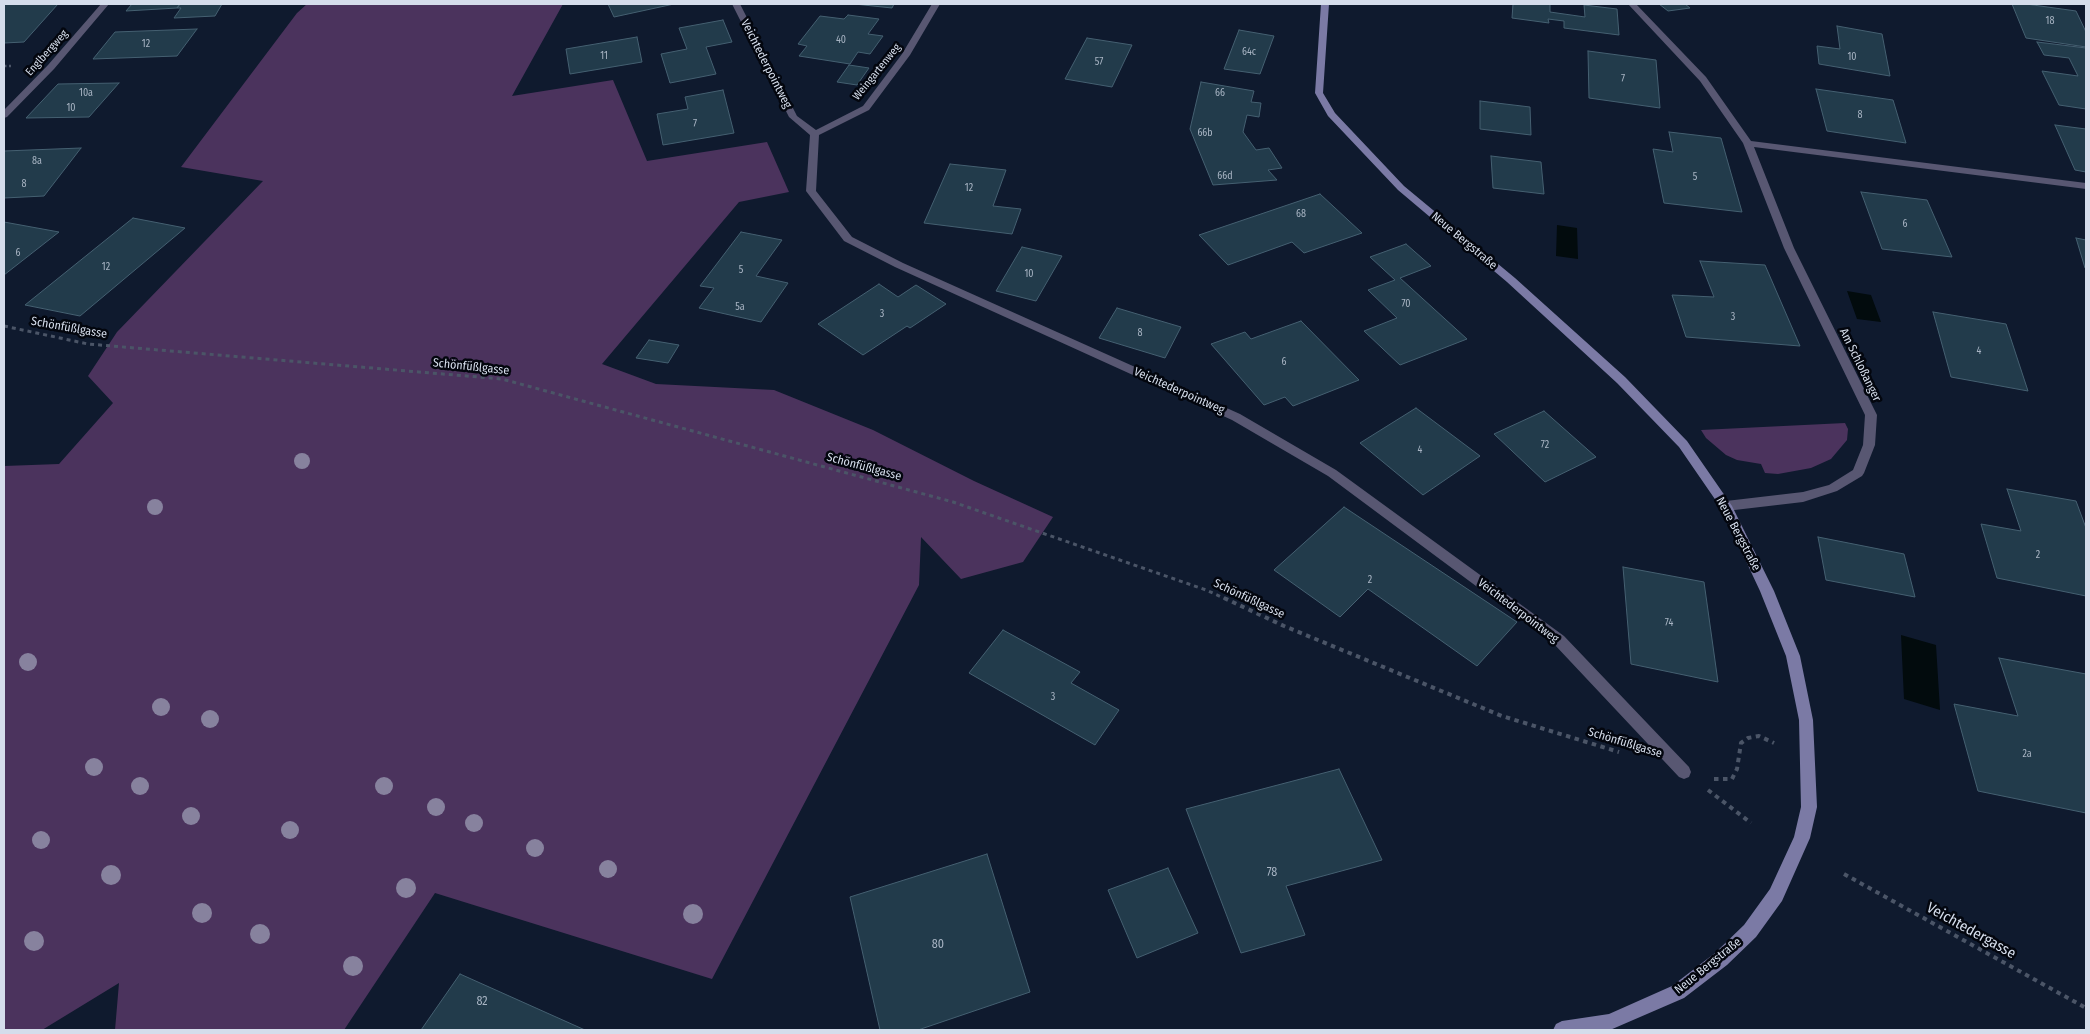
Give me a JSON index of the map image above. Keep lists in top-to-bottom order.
{
  "streets": {
    "street": [
      "Englbergweg",
      "Veichtederpointweg",
      "Weingartenweg",
      "Neue Bergstraße",
      "Am Schloßanger"
    ],
    "path": ["Schönfüßlgasse", "Veichtedergasse"]
  },
  "crossings": [
    ["Veichtederpointweg", "Weingartenweg"],
    ["Neue Bergstraße", "Am Schloßanger"]
  ],
  "house_numbers": [
    "18",
    "40",
    "12",
    "64c",
    "11",
    "10",
    "57",
    "7",
    "10a",
    "66",
    "10",
    "8",
    "7",
    "66b",
    "8a",
    "66d",
    "5",
    "8",
    "12",
    "68",
    "6",
    "6",
    "12",
    "5",
    "10",
    "70",
    "5a",
    "3",
    "3",
    "8",
    "4",
    "6",
    "72",
    "4",
    "2",
    "2",
    "74",
    "3",
    "2a",
    "78",
    "80",
    "82"
  ]
}
